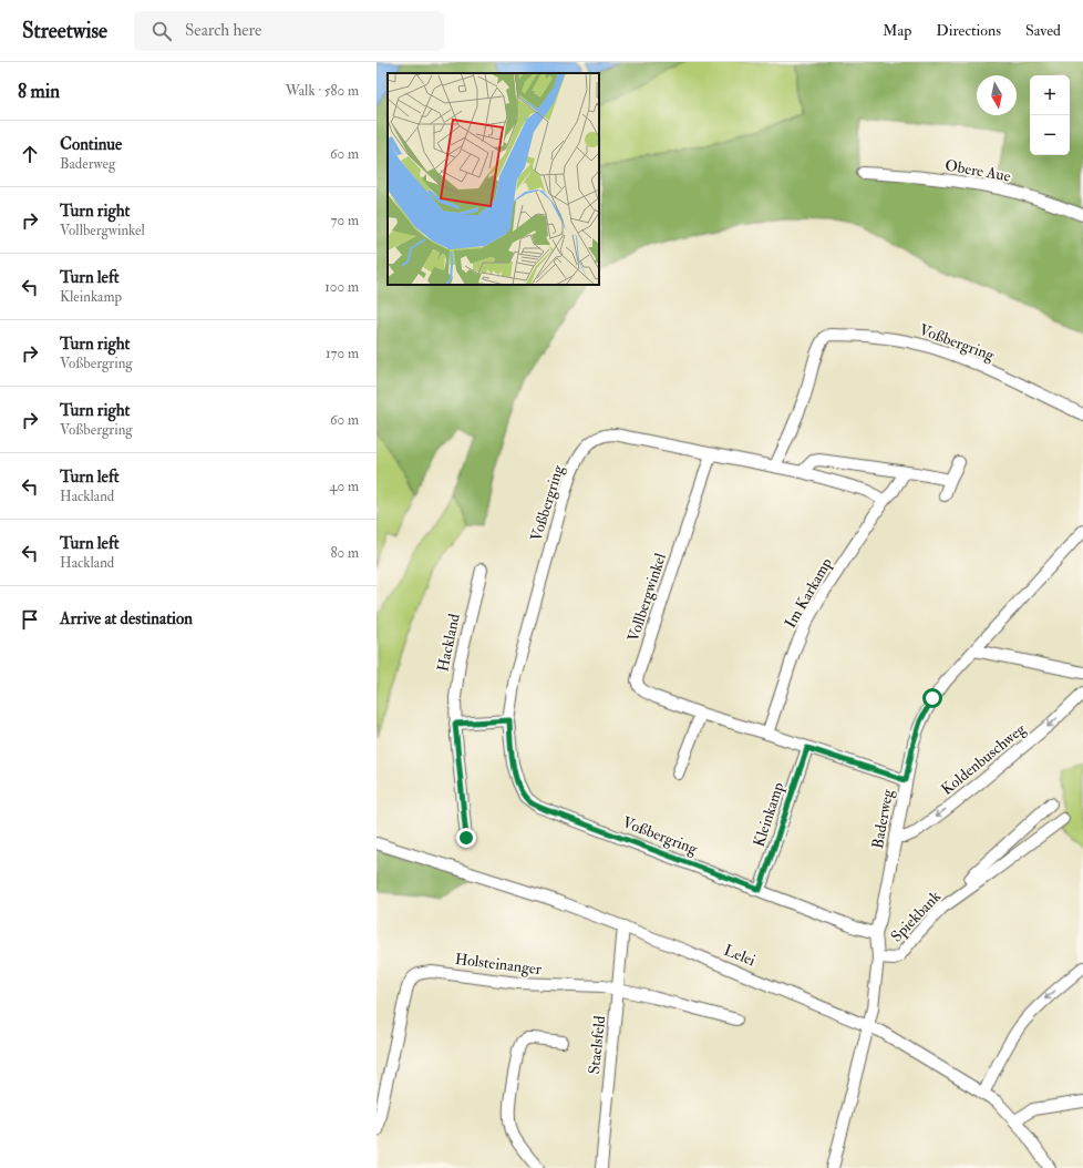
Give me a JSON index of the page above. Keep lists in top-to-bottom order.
{
  "streets": {
    "street": [
      "Obere Aue",
      "Voßbergring",
      "Im Karkamp",
      "Vollbergwinkel",
      "Hackland",
      "Koldenbuschweg",
      "Kleinkamp",
      "Baderweg",
      "Spiekbank",
      "Lelei",
      "Holsteinanger",
      "Staelsfeld"
    ]
  },
  "crossings": [
    ["Voßbergring", "Vollbergwinkel"],
    ["Voßbergring", "Kleinkamp"],
    ["Voßbergring", "Baderweg"],
    ["Im Karkamp", "Vollbergwinkel"],
    ["Vollbergwinkel", "Kleinkamp"],
    ["Vollbergwinkel", "Baderweg"],
    ["Koldenbuschweg", "Baderweg"],
    ["Baderweg", "Spiekbank"],
    ["Baderweg", "Lelei"],
    ["Lelei", "Staelsfeld"],
    ["Holsteinanger", "Staelsfeld"]
  ],
  "one_way": ["Koldenbuschweg"],
  "north": "bottom",
  "page": {
    "header": "Streetwise",
    "search": "Search here",
    "nav": ["Map", "Directions", "Saved"],
    "heading": ["8 min", "Walk · 580 m"],
    "map_buttons": ["+", "−"],
    "list": [
      ["Continue", "Baderweg", "60 m"],
      ["Turn right", "Vollbergwinkel", "70 m"],
      ["Turn left", "Kleinkamp", "100 m"],
      ["Turn right", "Voßbergring", "170 m"],
      ["Turn right", "Voßbergring", "60 m"],
      ["Turn left", "Hackland", "40 m"],
      ["Turn left", "Hackland", "80 m"],
      "Arrive at destination"
    ]
  }
}
